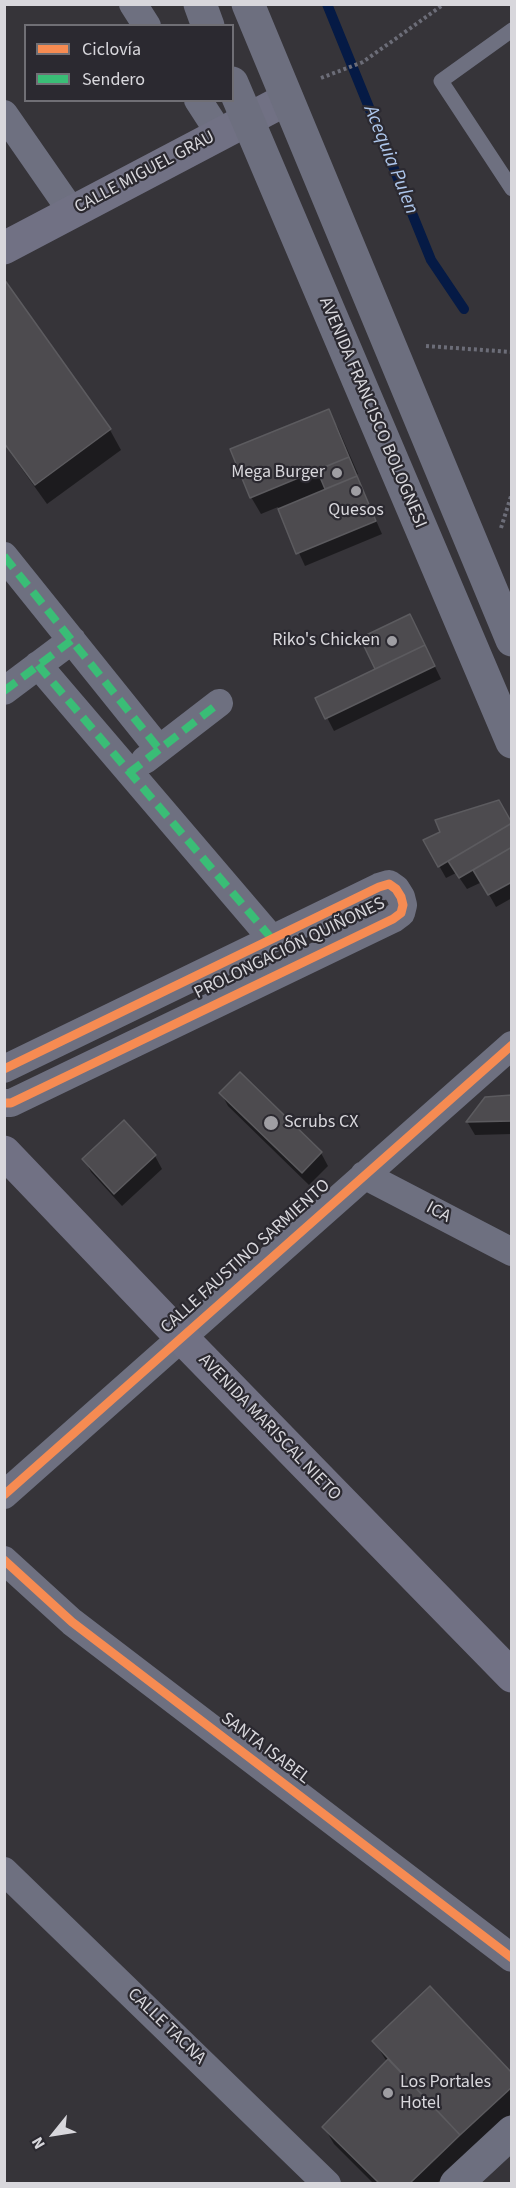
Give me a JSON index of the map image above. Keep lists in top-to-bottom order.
{
  "streets": {
    "main road": ["CALLE MIGUEL GRAU", "AVENIDA FRANCISCO BOLOGNESI", "AVENIDA MARISCAL NIETO"],
    "street": [
      "PROLONGACIÓN QUIÑONES",
      "ICA",
      "CALLE FAUSTINO SARMIENTO",
      "SANTA ISABEL",
      "CALLE TACNA"
    ]
  },
  "crossings": [
    ["CALLE MIGUEL GRAU", "AVENIDA FRANCISCO BOLOGNESI"],
    ["ICA", "CALLE FAUSTINO SARMIENTO"],
    ["CALLE FAUSTINO SARMIENTO", "AVENIDA MARISCAL NIETO"]
  ],
  "water": ["Acequia Pulen"],
  "places": [
    "Mega Burger",
    "Quesos",
    "Riko's Chicken",
    "Scrubs CX",
    "Los Portales Hotel"
  ],
  "legend": ["Ciclovía", "Sendero"],
  "north": "bottom left"
}
